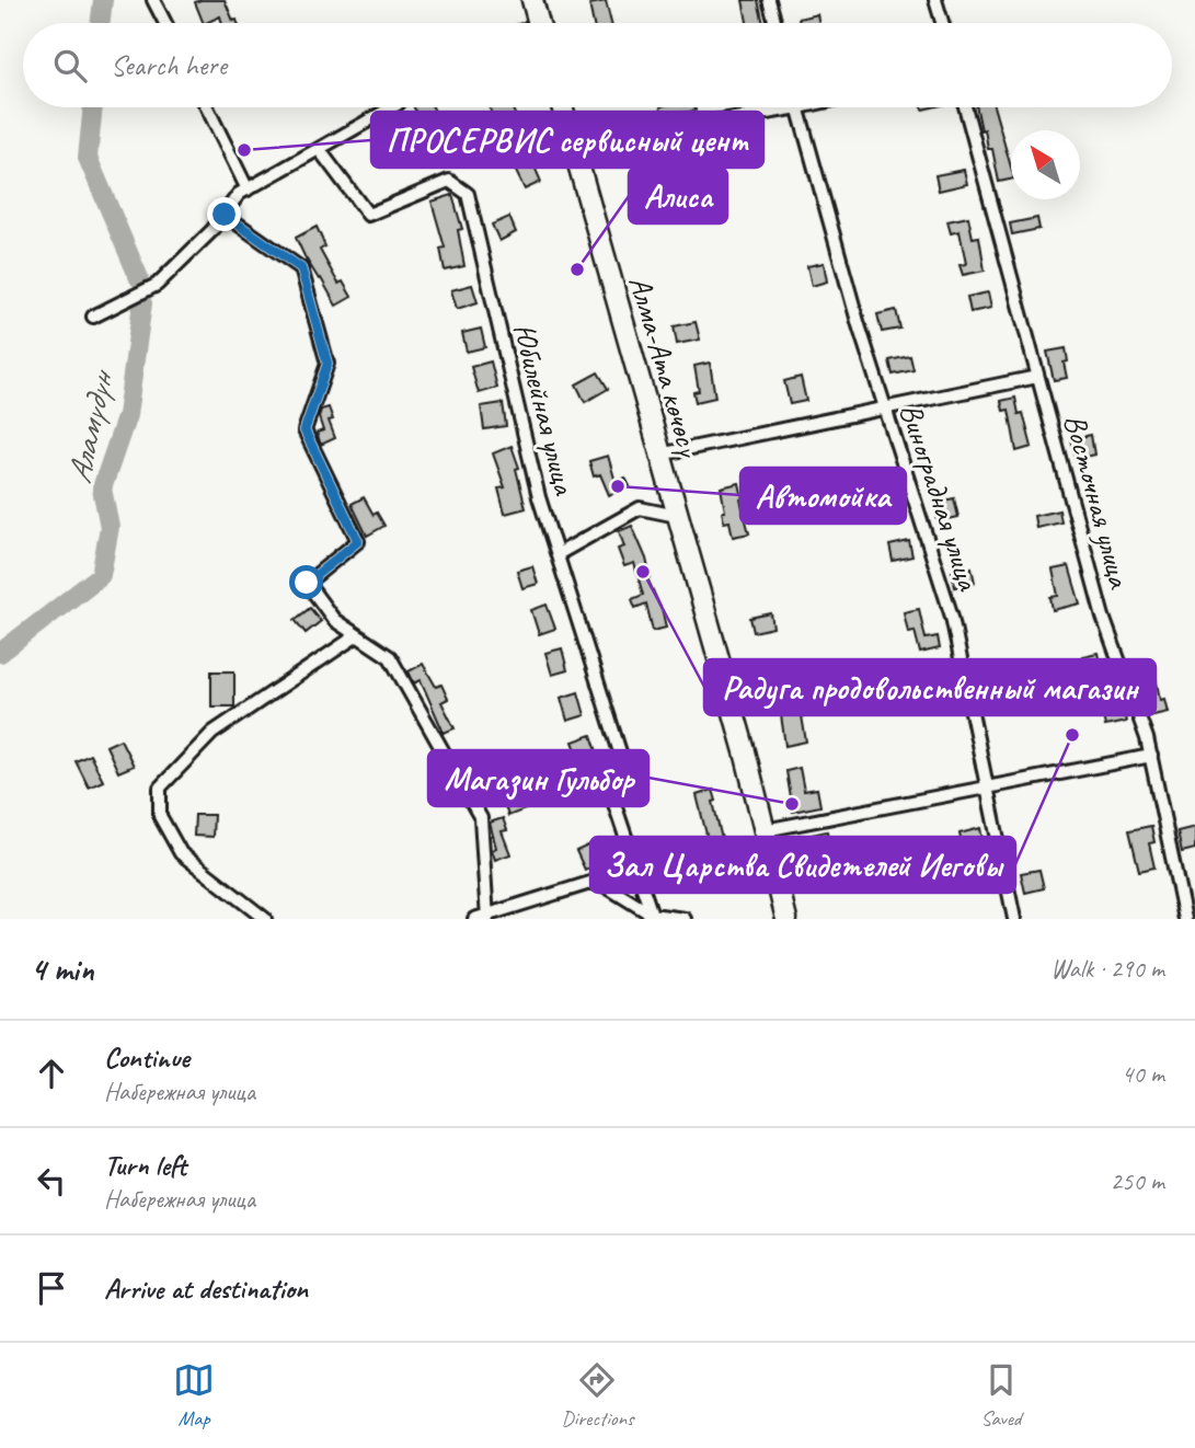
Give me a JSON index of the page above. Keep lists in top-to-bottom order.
{
  "streets": {
    "highway": ["Алма-Ата көчөсү"],
    "street": ["Юбилейная улица", "Виноградная улица", "Восточная улица"]
  },
  "water": ["Аламүдүн"],
  "places": [
    "ПРОСЕРВИС сервисный цент",
    "Алиса",
    "Автомойка",
    "Радуга продовольственный магазин",
    "Зал Царства Свидетелей Иеговы",
    "Магазин Гульбор"
  ],
  "north": "top left",
  "page": {
    "search": "Search here",
    "heading": ["4 min", "Walk · 290 m"],
    "list": [
      ["Continue", "Набережная улица", "40 m"],
      ["Turn left", "Набережная улица", "250 m"],
      "Arrive at destination"
    ],
    "nav": ["Map", "Directions", "Saved"]
  }
}
